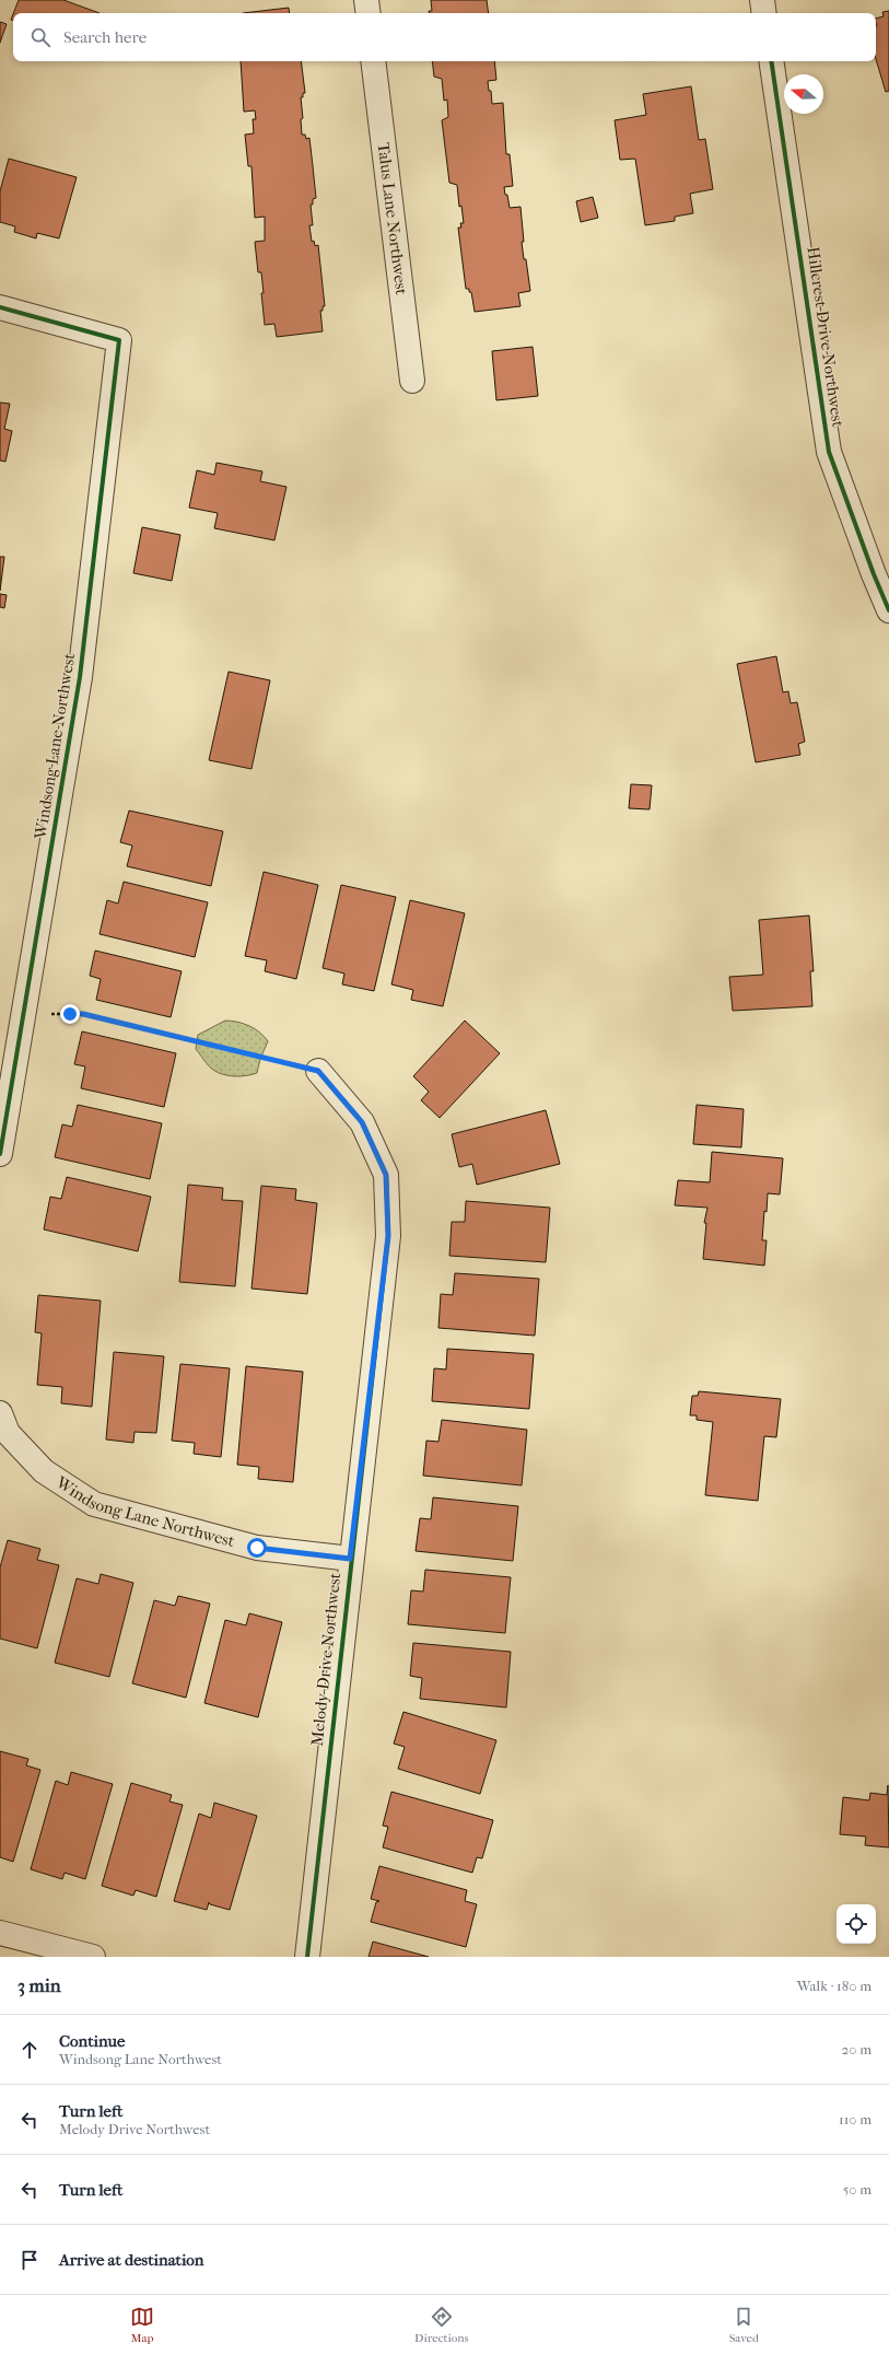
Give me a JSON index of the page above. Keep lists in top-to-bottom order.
{
  "streets": {
    "street": [
      "Talus Lane Northwest",
      "Hillcrest Drive Northwest",
      "Windsong Lane Northwest",
      "Melody Drive Northwest"
    ]
  },
  "crossings": [
    ["Windsong Lane Northwest", "Melody Drive Northwest"]
  ],
  "north": "left",
  "page": {
    "search": "Search here",
    "heading": ["3 min", "Walk · 180 m"],
    "list": [
      ["Continue", "Windsong Lane Northwest", "20 m"],
      ["Turn left", "Melody Drive Northwest", "110 m"],
      ["Turn left", "50 m"],
      "Arrive at destination"
    ],
    "nav": ["Map", "Directions", "Saved"]
  }
}
